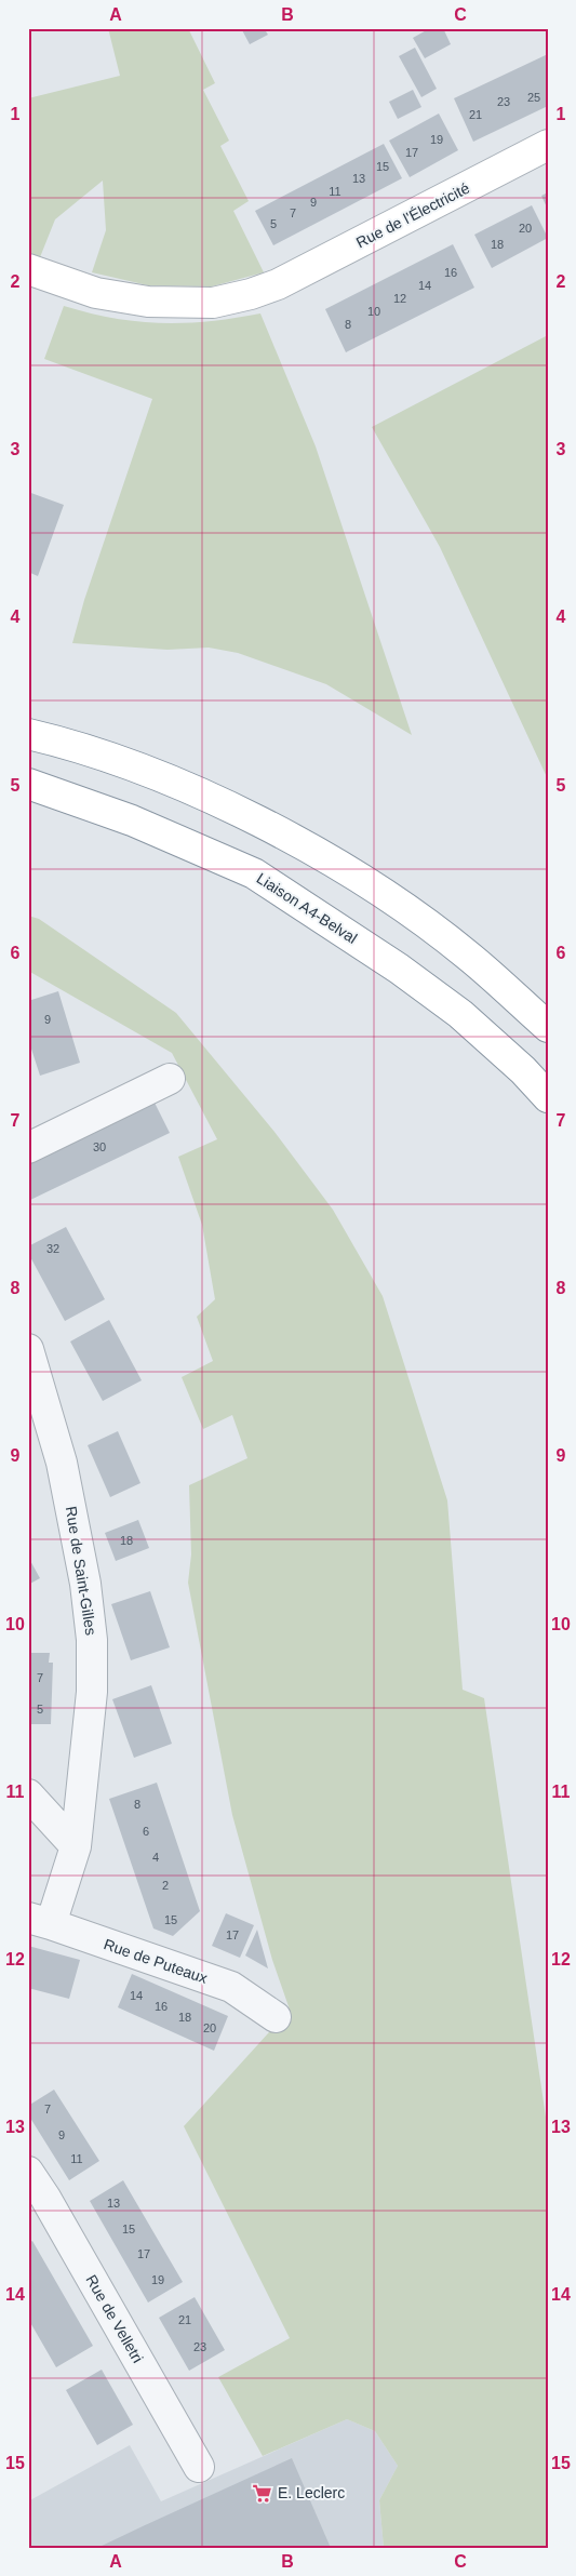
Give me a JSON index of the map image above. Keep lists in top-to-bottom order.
{
  "streets": {
    "main road": ["Rue de l'Électricité", "Liaison A4-Belval"],
    "street": ["Rue de Saint-Gilles", "Rue de Puteaux", "Rue de Velletri"]
  },
  "crossings": [
    ["Rue de Saint-Gilles", "Rue de Puteaux"]
  ],
  "places": {
    "supermarket": ["E. Leclerc"]
  },
  "house_numbers": [
    "25",
    "23",
    "21",
    "19",
    "17",
    "15",
    "13",
    "11",
    "9",
    "7",
    "5",
    "20",
    "18",
    "16",
    "14",
    "12",
    "10",
    "8",
    "9",
    "30",
    "32",
    "18",
    "7",
    "5",
    "8",
    "6",
    "4",
    "2",
    "15",
    "17",
    "14",
    "16",
    "18",
    "20",
    "7",
    "9",
    "11",
    "13",
    "15",
    "17",
    "19",
    "21",
    "23"
  ],
  "grid": {
    "columns": ["A", "B", "C"],
    "rows": [
      "1",
      "2",
      "3",
      "4",
      "5",
      "6",
      "7",
      "8",
      "9",
      "10",
      "11",
      "12",
      "13",
      "14",
      "15"
    ]
  }
}
